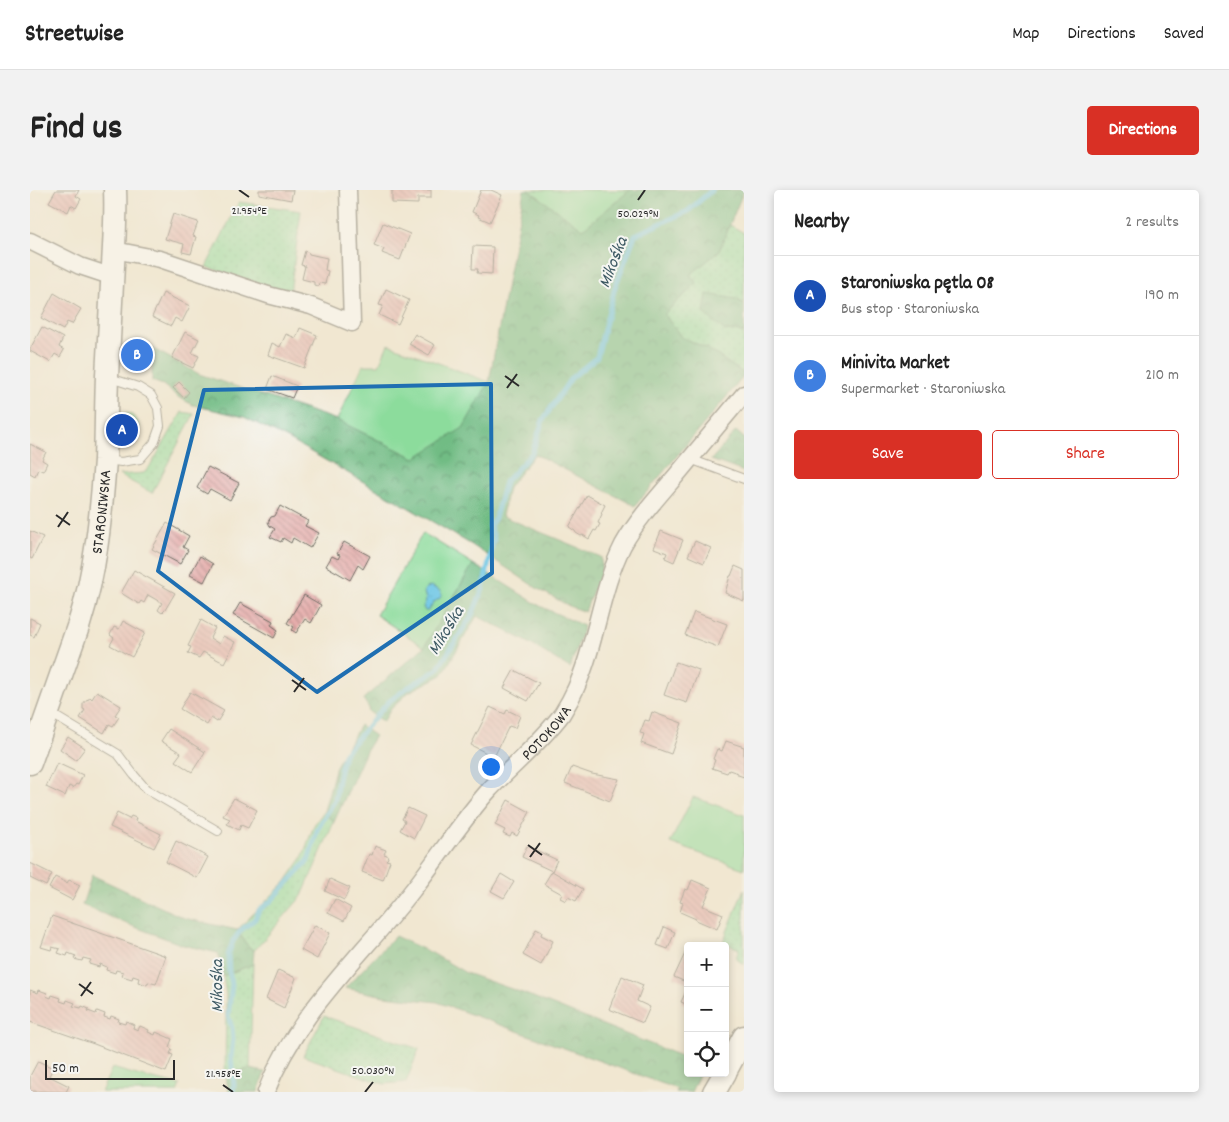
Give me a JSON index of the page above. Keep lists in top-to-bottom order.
{
  "streets": {
    "street": ["STARONIWSKA", "POTOKOWA"]
  },
  "water": ["Mikośka"],
  "scale_bar": "50 m",
  "page": {
    "header": "Streetwise",
    "nav": ["Map", "Directions", "Saved"],
    "title": "Find us",
    "buttons": [
      "Directions",
      ["Save", "Share"]
    ],
    "heading": ["Nearby", "2 results"],
    "list": [
      {
        "mark": "A",
        "name": "Staroniwska pętla 08",
        "note": "Bus stop · Staroniwska",
        "value": "190 m"
      },
      {
        "mark": "B",
        "name": "Minivita Market",
        "note": "Supermarket · Staroniwska",
        "value": "210 m"
      }
    ],
    "pins": ["B", "A"],
    "map_buttons": ["+", "−"],
    "scale": "50 m"
  },
  "coordinates": [
    "21.954°E",
    "50.029°N",
    "50.030°N",
    "21.958°E"
  ]
}
